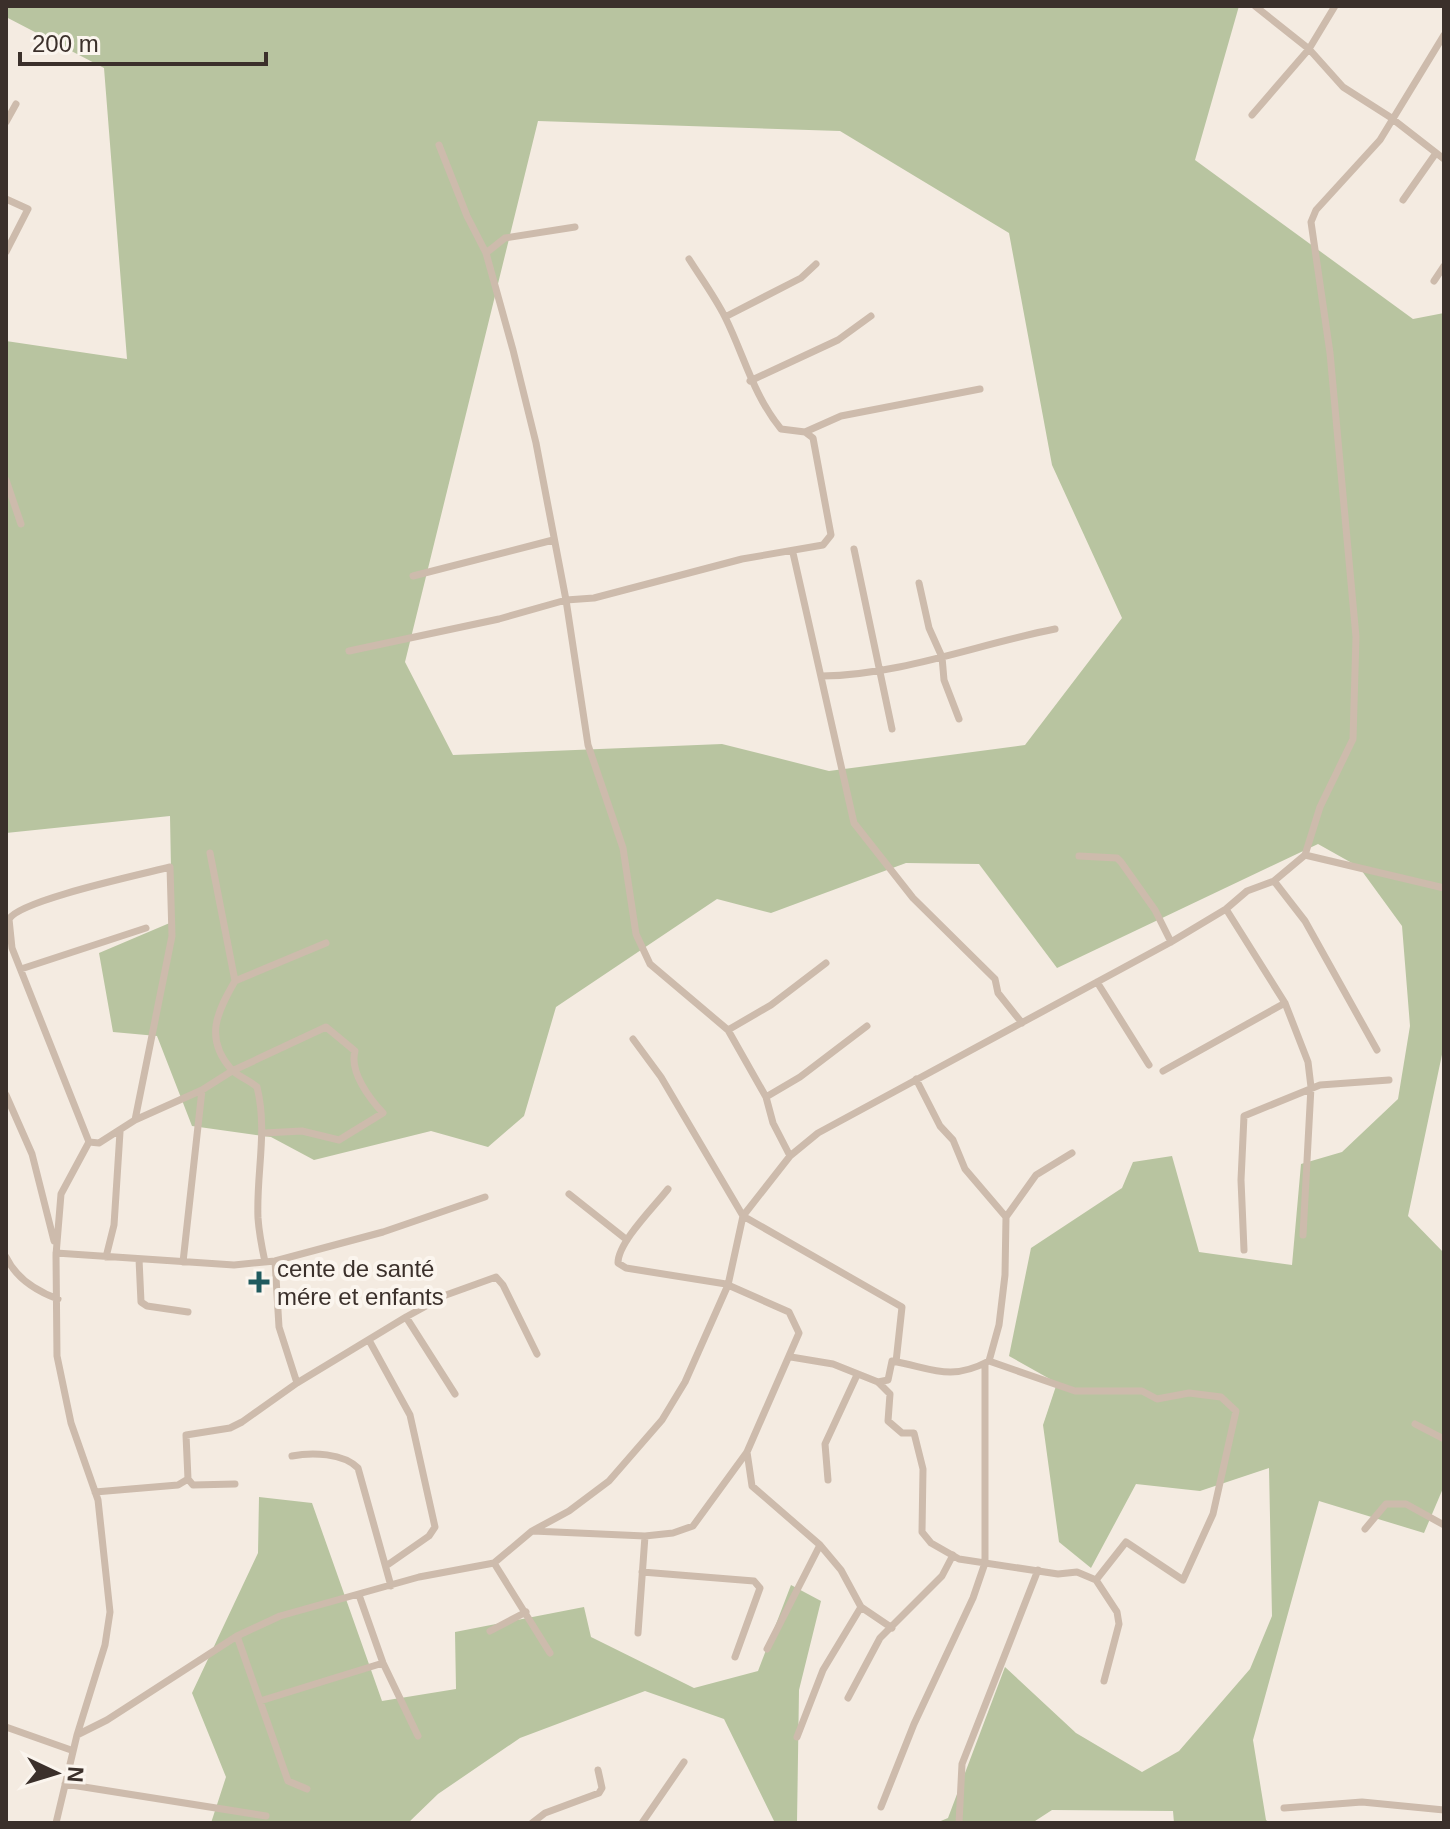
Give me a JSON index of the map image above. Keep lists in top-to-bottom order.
{
  "places": {
    "health": ["cente de santé mére et enfants"]
  },
  "scale_bar": "200 m",
  "north": "right"
}
